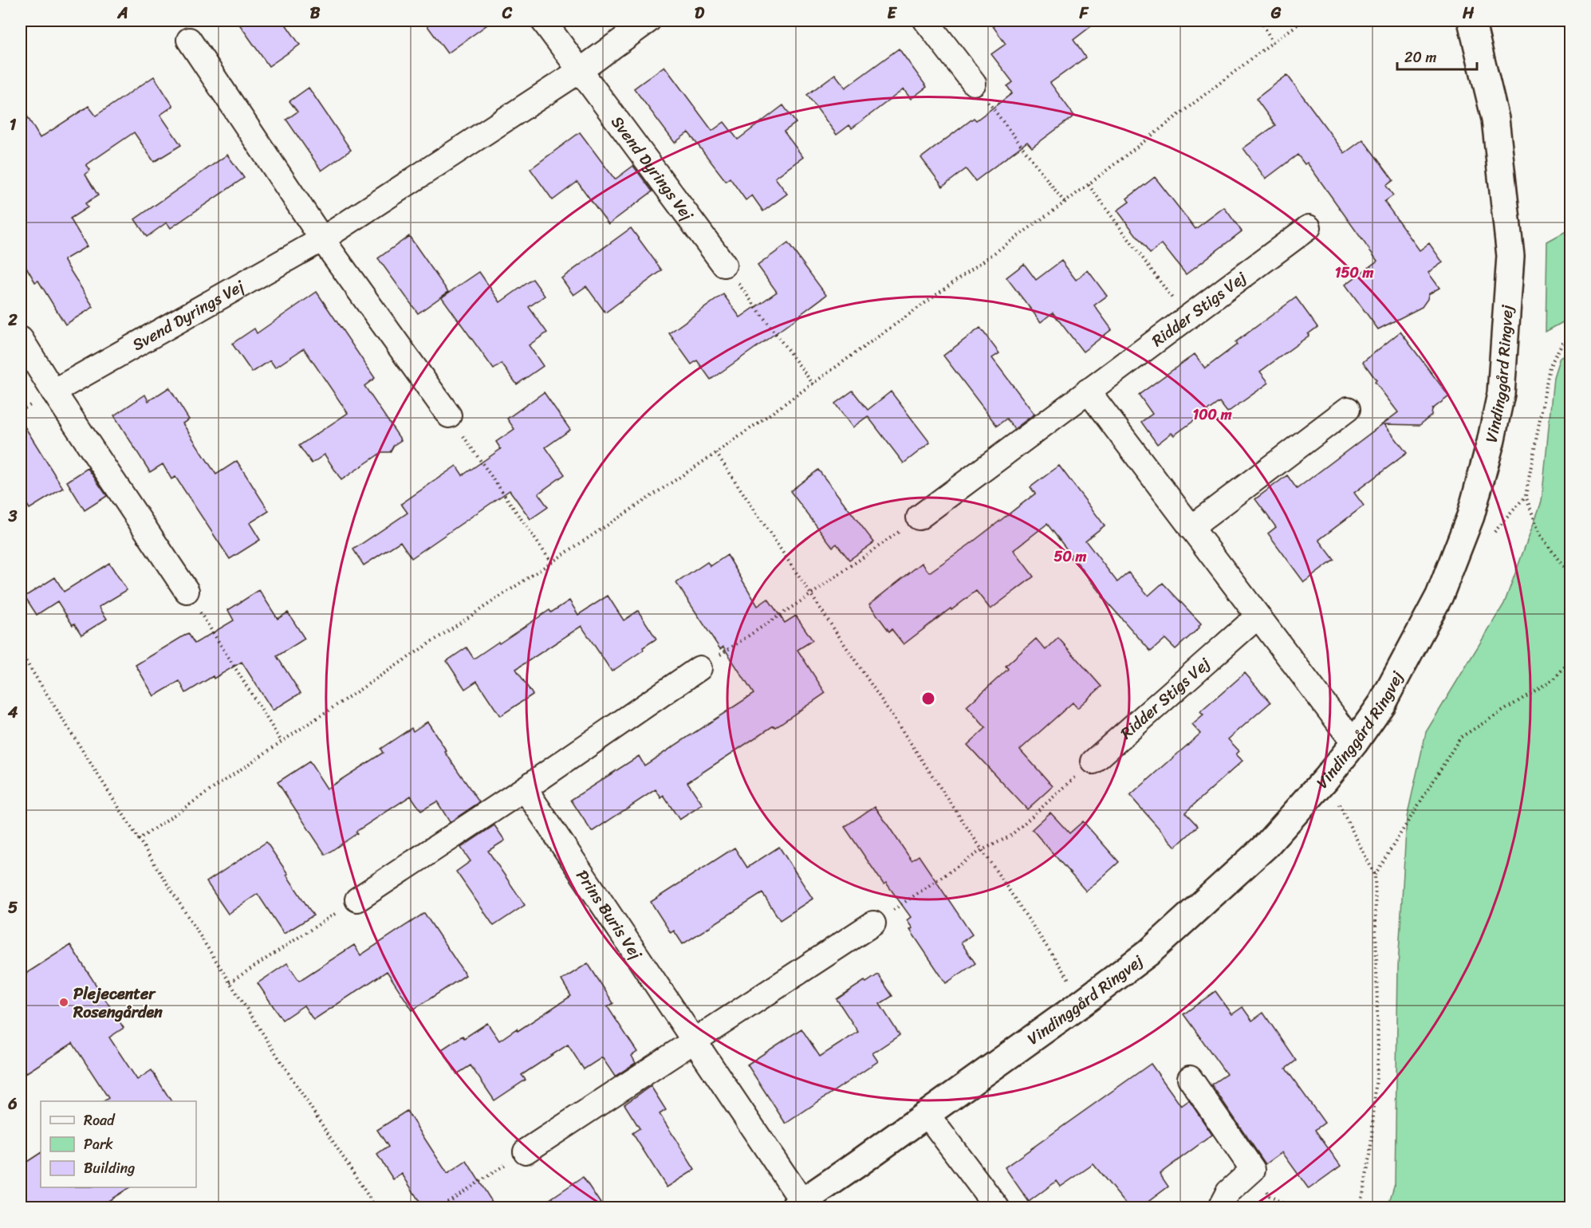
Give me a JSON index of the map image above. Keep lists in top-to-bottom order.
{
  "streets": {
    "street": [
      "Svend Dyrings Vej",
      "Ridder Stigs Vej",
      "Vindinggård Ringvej",
      "Prins Buris Vej"
    ]
  },
  "crossings": [
    ["Vindinggård Ringvej", "Prins Buris Vej"]
  ],
  "places": ["Plejecenter Rosengården"],
  "legend": ["Road", "Park", "Building"],
  "scale_bar": "20 m",
  "grid": {
    "columns": [
      "A",
      "B",
      "C",
      "D",
      "E",
      "F",
      "G",
      "H"
    ],
    "rows": [
      "1",
      "2",
      "3",
      "4",
      "5",
      "6"
    ]
  },
  "rings": ["150 m", "100 m", "50 m"]
}
